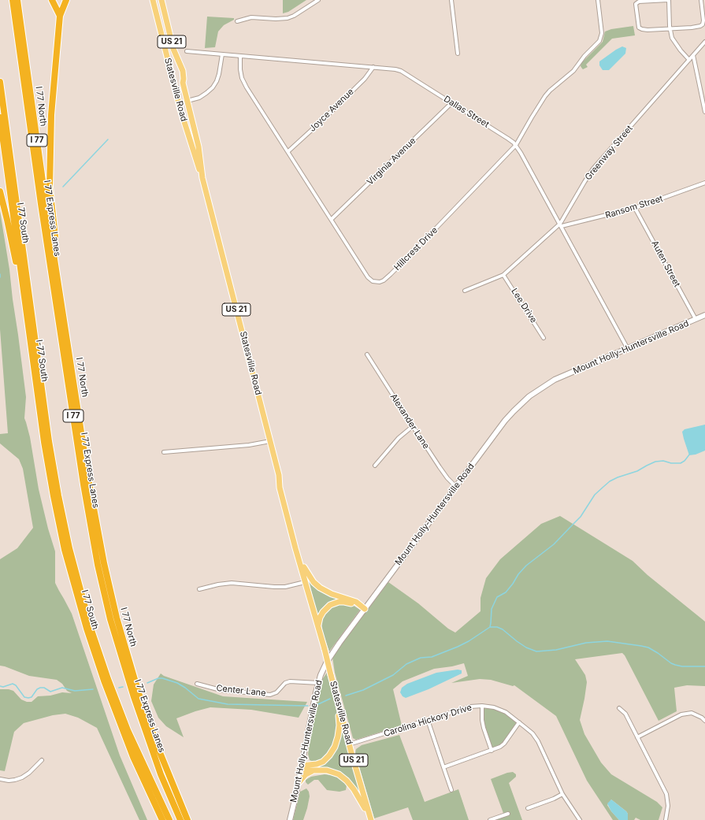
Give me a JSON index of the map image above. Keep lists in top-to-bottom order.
{
  "streets": {
    "highway": [
      "I 77 North",
      "I 77",
      "I 77 Express Lanes",
      "I 77 South",
      "I-77 South"
    ],
    "main road": ["US 21", "Statesville Road", "Mount Holly-Huntersville Road"],
    "street": [
      "Joyce Avenue",
      "Dallas Street",
      "Greenway Street",
      "Virginia Avenue",
      "Ransom Street",
      "Hillcrest Drive",
      "Auten Street",
      "Lee Drive",
      "Alexander Lane",
      "Center Lane",
      "Carolina Hickory Drive"
    ]
  },
  "crossings": [
    ["Statesville Road", "Carolina Hickory Drive"],
    ["Joyce Avenue", "Dallas Street"],
    ["Joyce Avenue", "Hillcrest Drive"],
    ["Dallas Street", "Greenway Street"],
    ["Dallas Street", "Virginia Avenue"],
    ["Dallas Street", "Ransom Street"],
    ["Dallas Street", "Hillcrest Drive"],
    ["Dallas Street", "Mount Holly-Huntersville Road"],
    ["Greenway Street", "Ransom Street"],
    ["Greenway Street", "Lee Drive"],
    ["Virginia Avenue", "Hillcrest Drive"],
    ["Ransom Street", "Auten Street"],
    ["I 77 South", "I-77 South"],
    ["Auten Street", "Mount Holly-Huntersville Road"],
    ["Mount Holly-Huntersville Road", "Alexander Lane"],
    ["Mount Holly-Huntersville Road", "Center Lane"]
  ]
}
